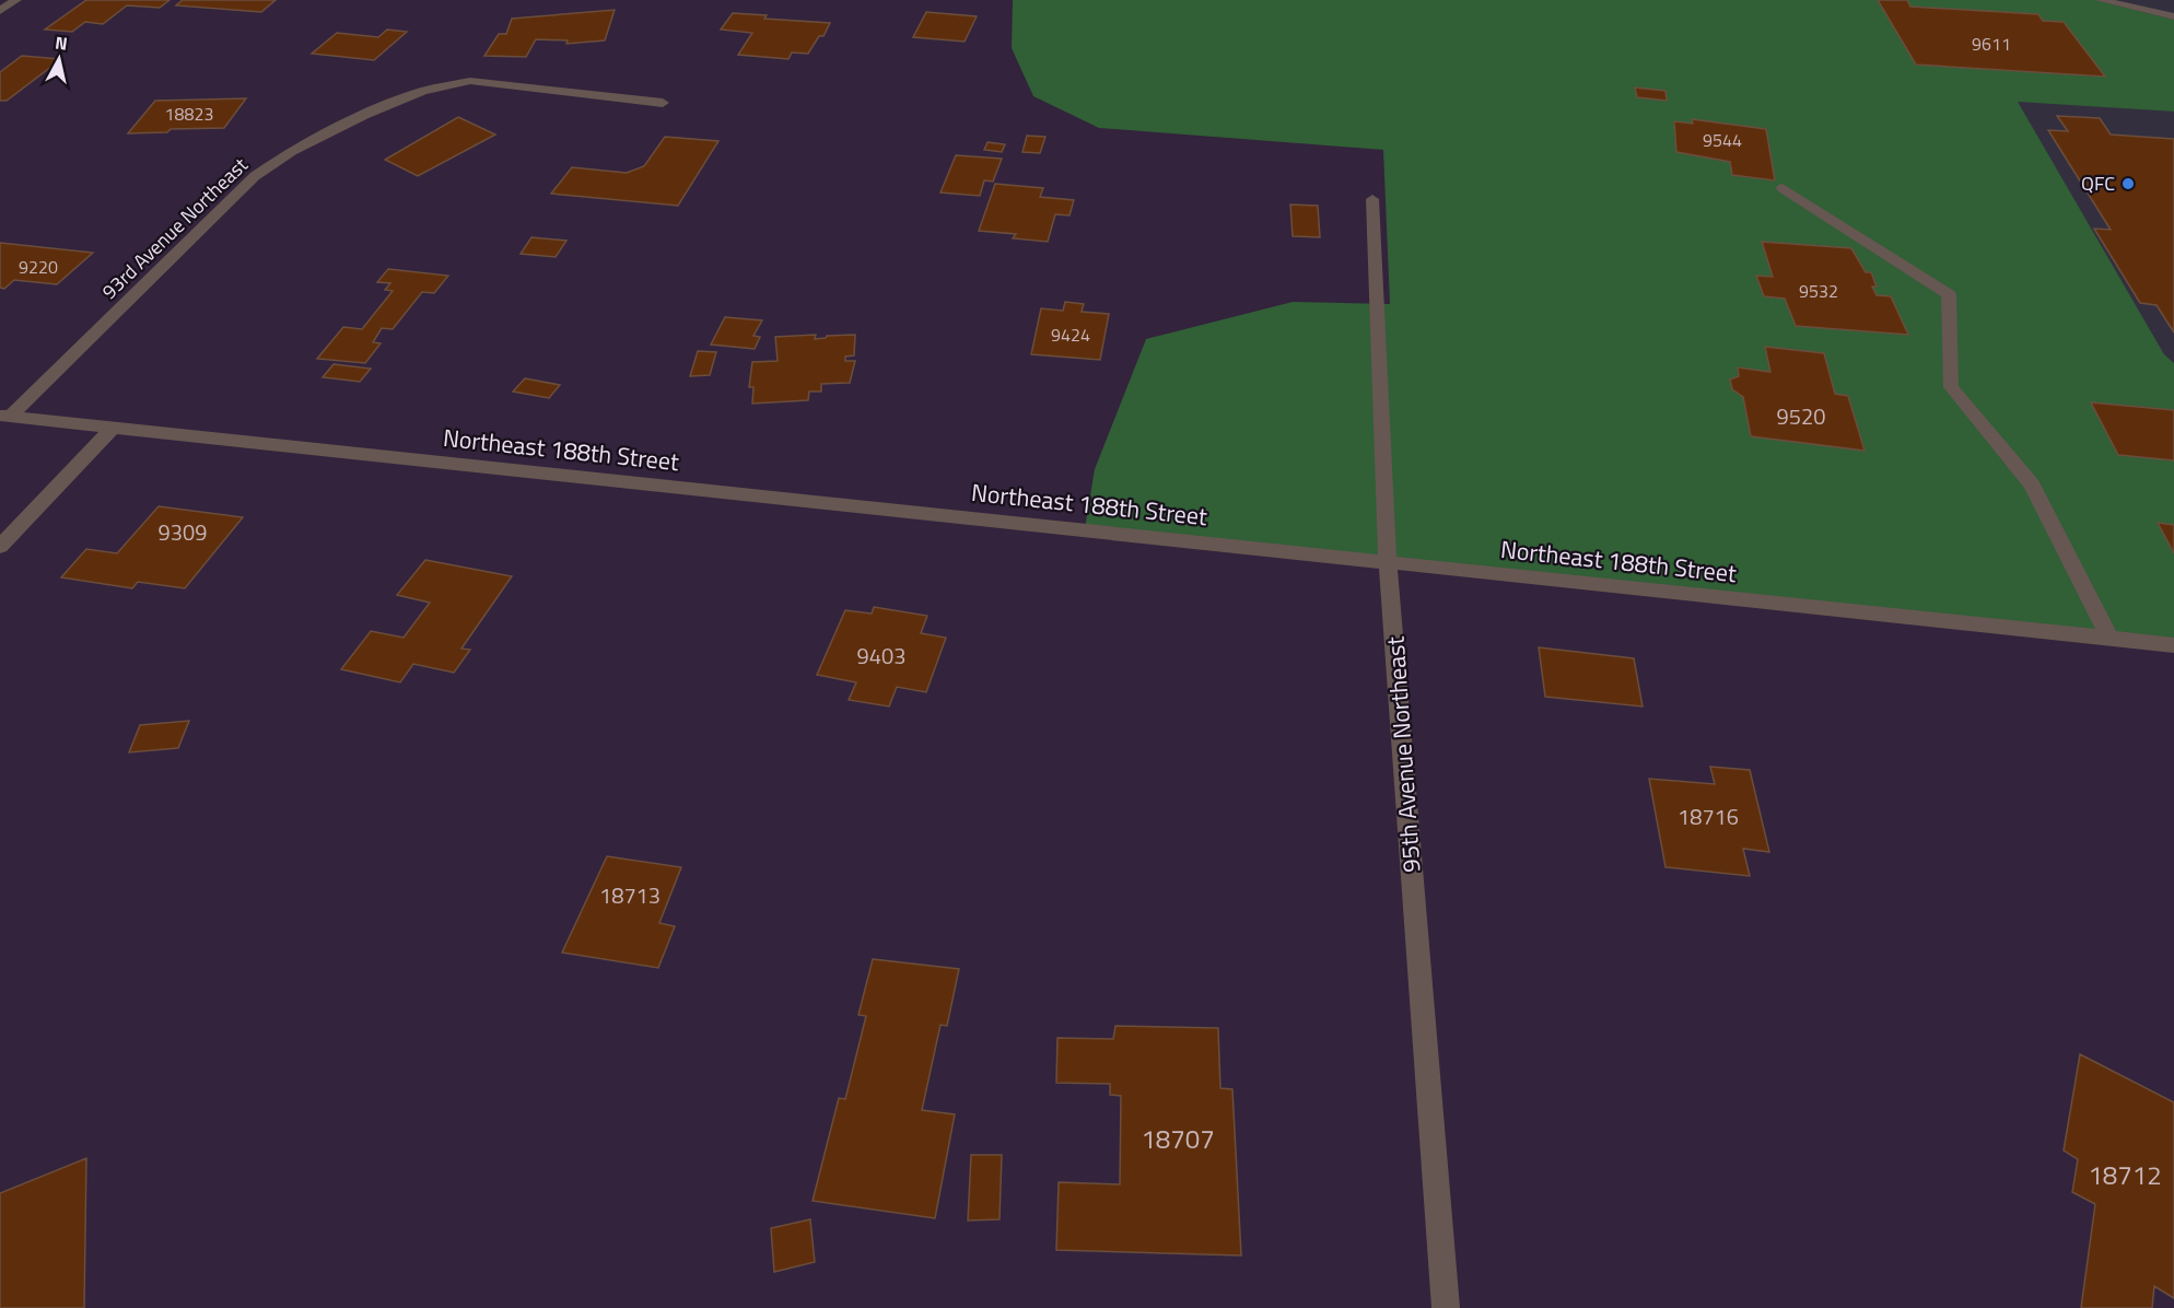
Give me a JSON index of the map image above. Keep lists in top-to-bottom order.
{
  "streets": {
    "street": ["93rd Avenue Northeast", "Northeast 188th Street", "95th Avenue Northeast"]
  },
  "crossings": [
    ["93rd Avenue Northeast", "Northeast 188th Street"],
    ["Northeast 188th Street", "95th Avenue Northeast"]
  ],
  "places": ["QFC"],
  "house_numbers": [
    "9611",
    "18823",
    "9544",
    "9220",
    "9532",
    "9424",
    "9520",
    "9309",
    "9403",
    "18716",
    "18713",
    "18707",
    "18712"
  ],
  "north": "top"
}
